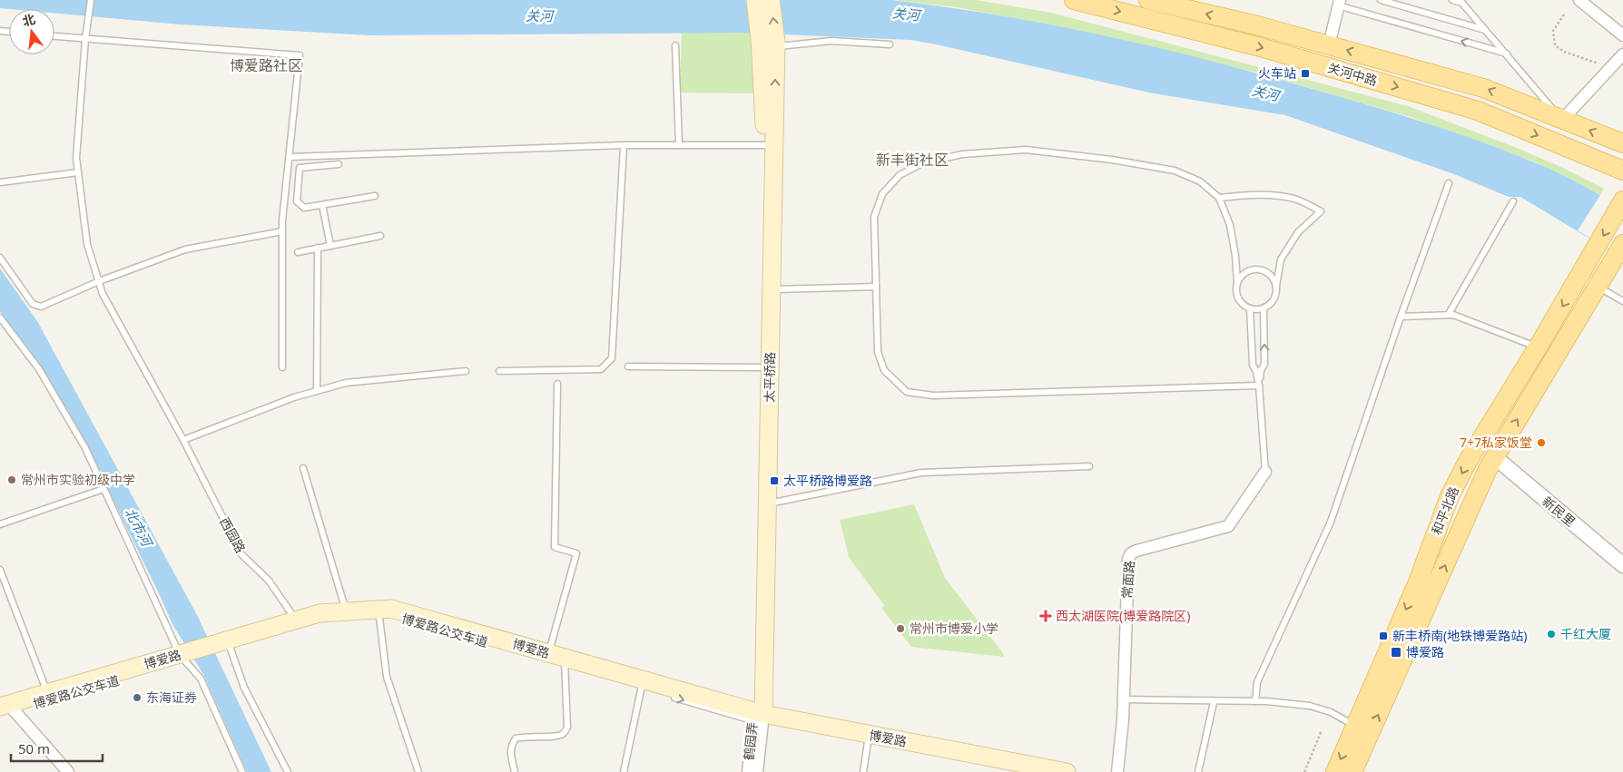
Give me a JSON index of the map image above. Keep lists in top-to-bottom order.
{
  "streets": {
    "main road": [
      "关河中路",
      "太平桥路",
      "和平北路",
      "博爱路"
    ],
    "street": ["新民里", "常面路", "鹤园弄"],
    "lane": ["西园路", "博爱路公交车道"]
  },
  "crossings": [
    ["太平桥路", "博爱路"],
    ["太平桥路", "鹤园弄"],
    ["和平北路", "新民里"],
    ["西园路", "博爱路"],
    ["博爱路公交车道", "博爱路"],
    ["博爱路", "鹤园弄"]
  ],
  "districts": ["博爱路社区", "新丰街社区"],
  "water": ["关河", "北市河"],
  "places": {
    "transit": [
      "火车站",
      "太平桥路博爱路",
      "新丰桥南(地铁博爱路站)",
      "博爱路"
    ],
    "other": [
      "7+7私家饭堂",
      "常州市实验初级中学",
      "常州市博爱小学",
      "千红大厦",
      "东海证券"
    ],
    "health": ["西太湖医院(博爱路院区)"]
  },
  "scale_bar": "50 m",
  "north": "top"
}
